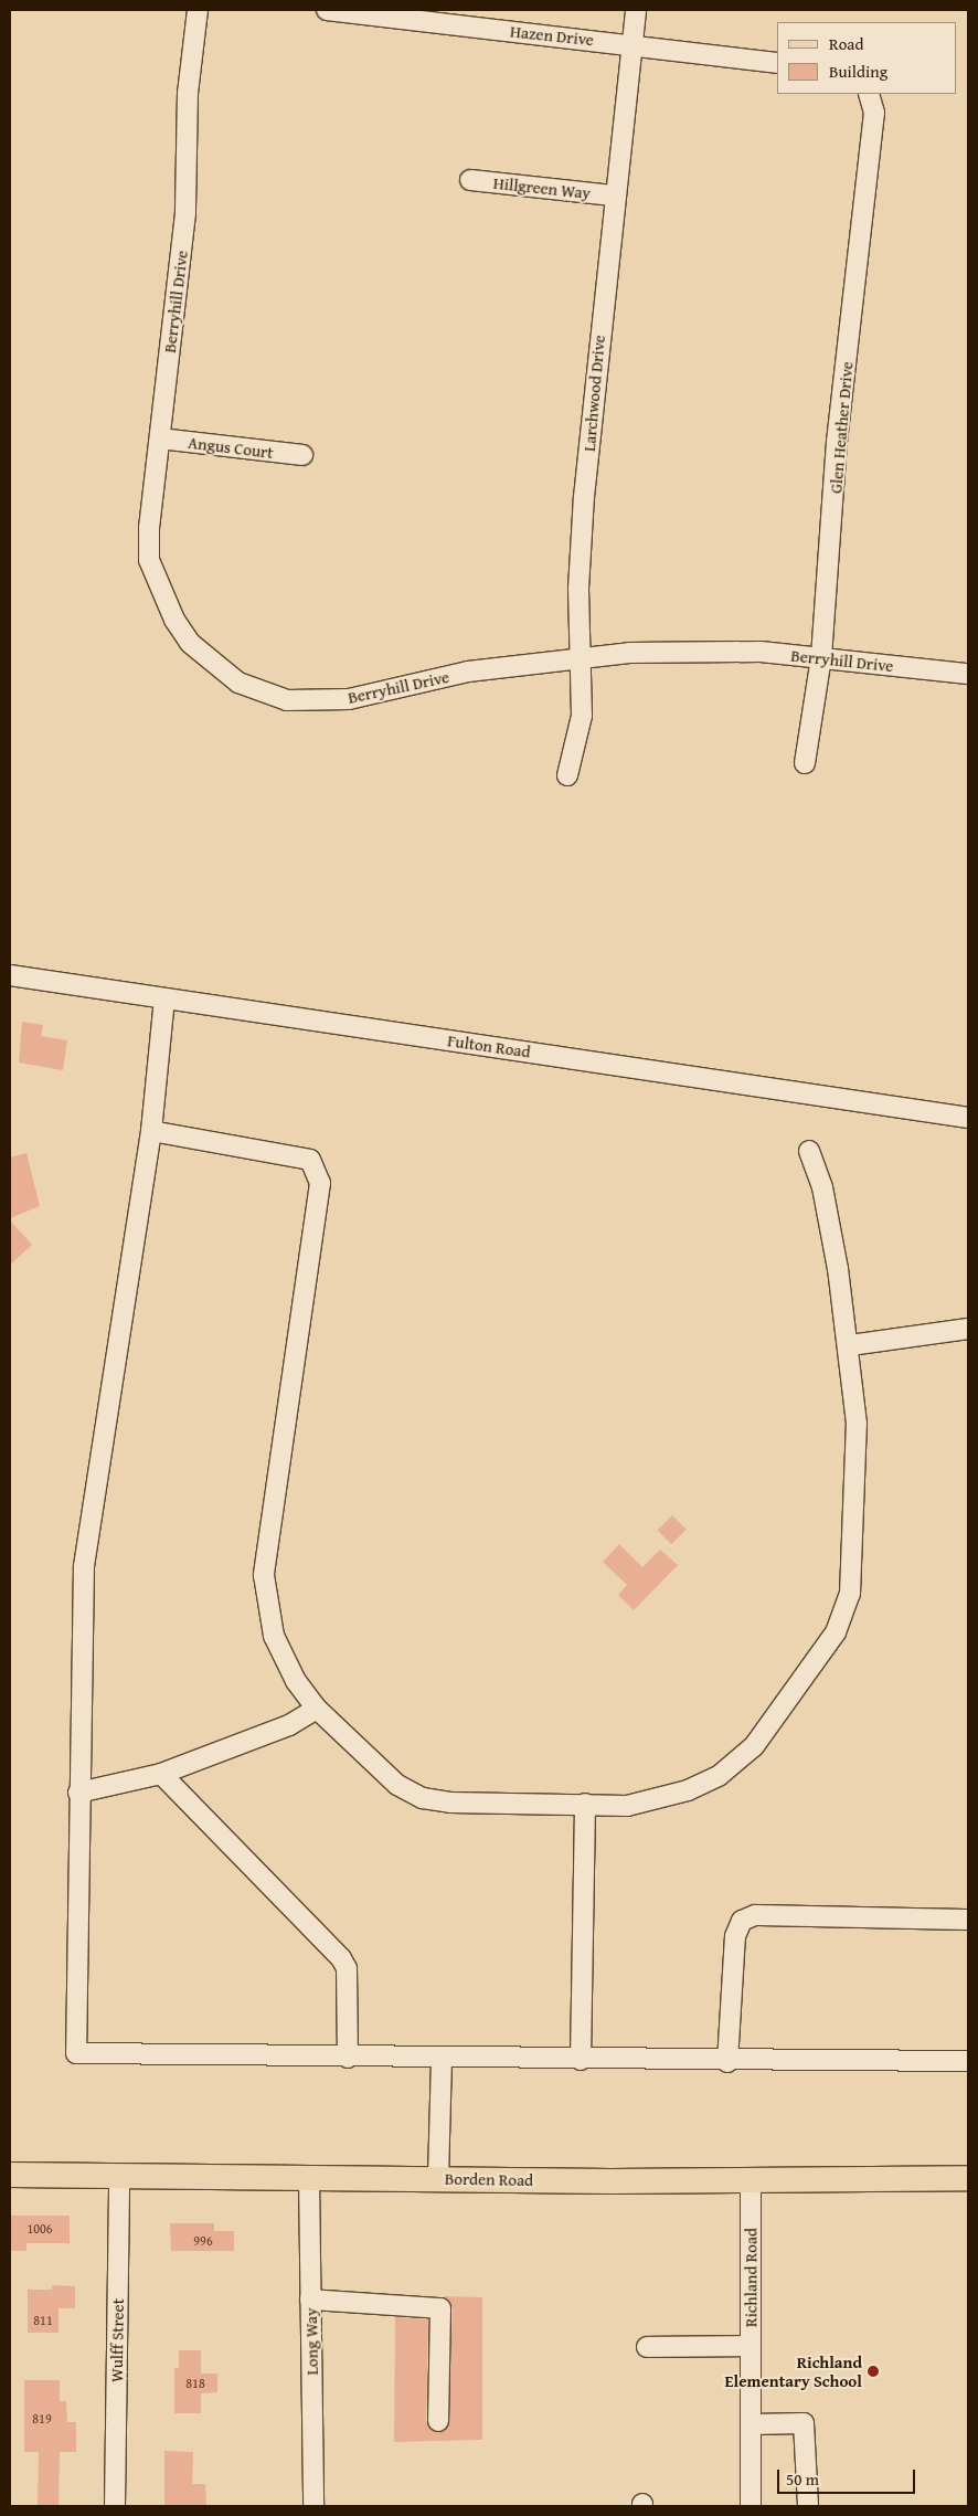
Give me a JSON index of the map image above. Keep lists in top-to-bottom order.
{
  "streets": {
    "main road": ["Borden Road"],
    "street": [
      "Hazen Drive",
      "Hillgreen Way",
      "Berryhill Drive",
      "Larchwood Drive",
      "Glen Heather Drive",
      "Angus Court",
      "Fulton Road",
      "Richland Road",
      "Wulff Street",
      "Long Way"
    ]
  },
  "crossings": [
    ["Hazen Drive", "Larchwood Drive"],
    ["Hillgreen Way", "Larchwood Drive"],
    ["Berryhill Drive", "Larchwood Drive"],
    ["Berryhill Drive", "Glen Heather Drive"],
    ["Berryhill Drive", "Angus Court"],
    ["Borden Road", "Richland Road"],
    ["Borden Road", "Wulff Street"],
    ["Borden Road", "Long Way"]
  ],
  "places": ["Richland Elementary School"],
  "house_numbers": [
    "1006",
    "996",
    "811",
    "818",
    "819"
  ],
  "legend": ["Road", "Building"],
  "scale_bar": "50 m"
}
